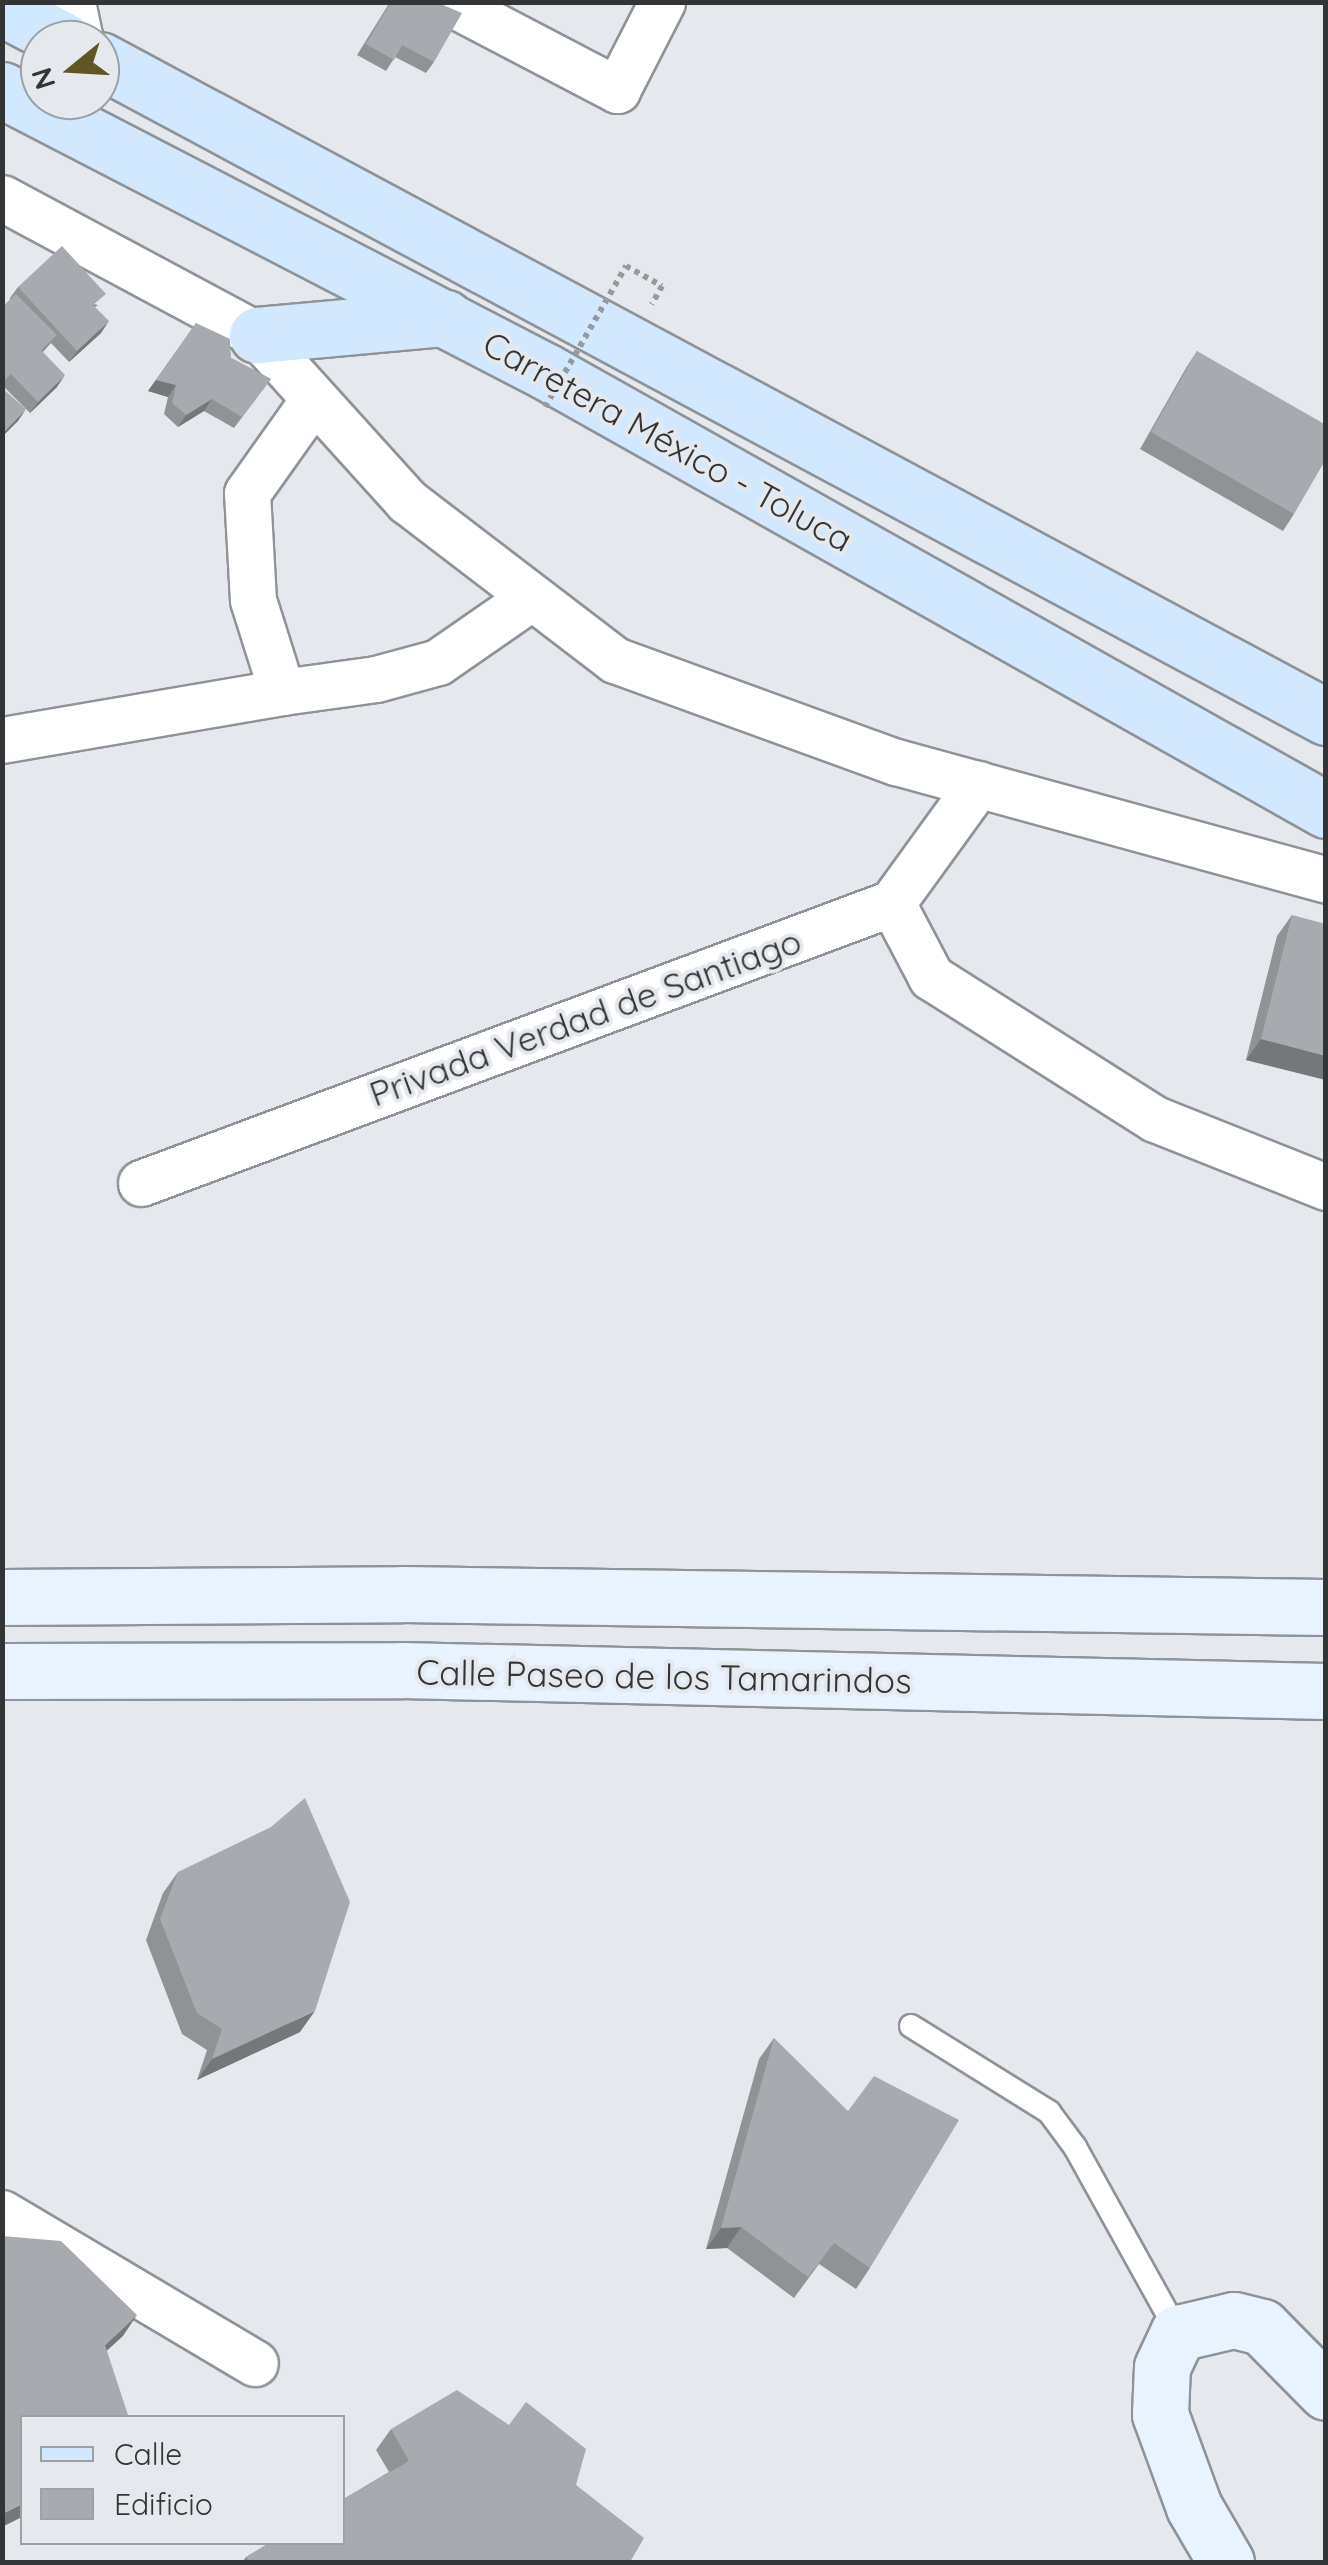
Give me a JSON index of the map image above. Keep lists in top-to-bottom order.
{
  "streets": {
    "main road": ["Carretera México - Toluca"],
    "street": ["Privada Verdad de Santiago", "Calle Paseo de los Tamarindos"]
  },
  "legend": ["Calle", "Edificio"],
  "north": "left"
}
